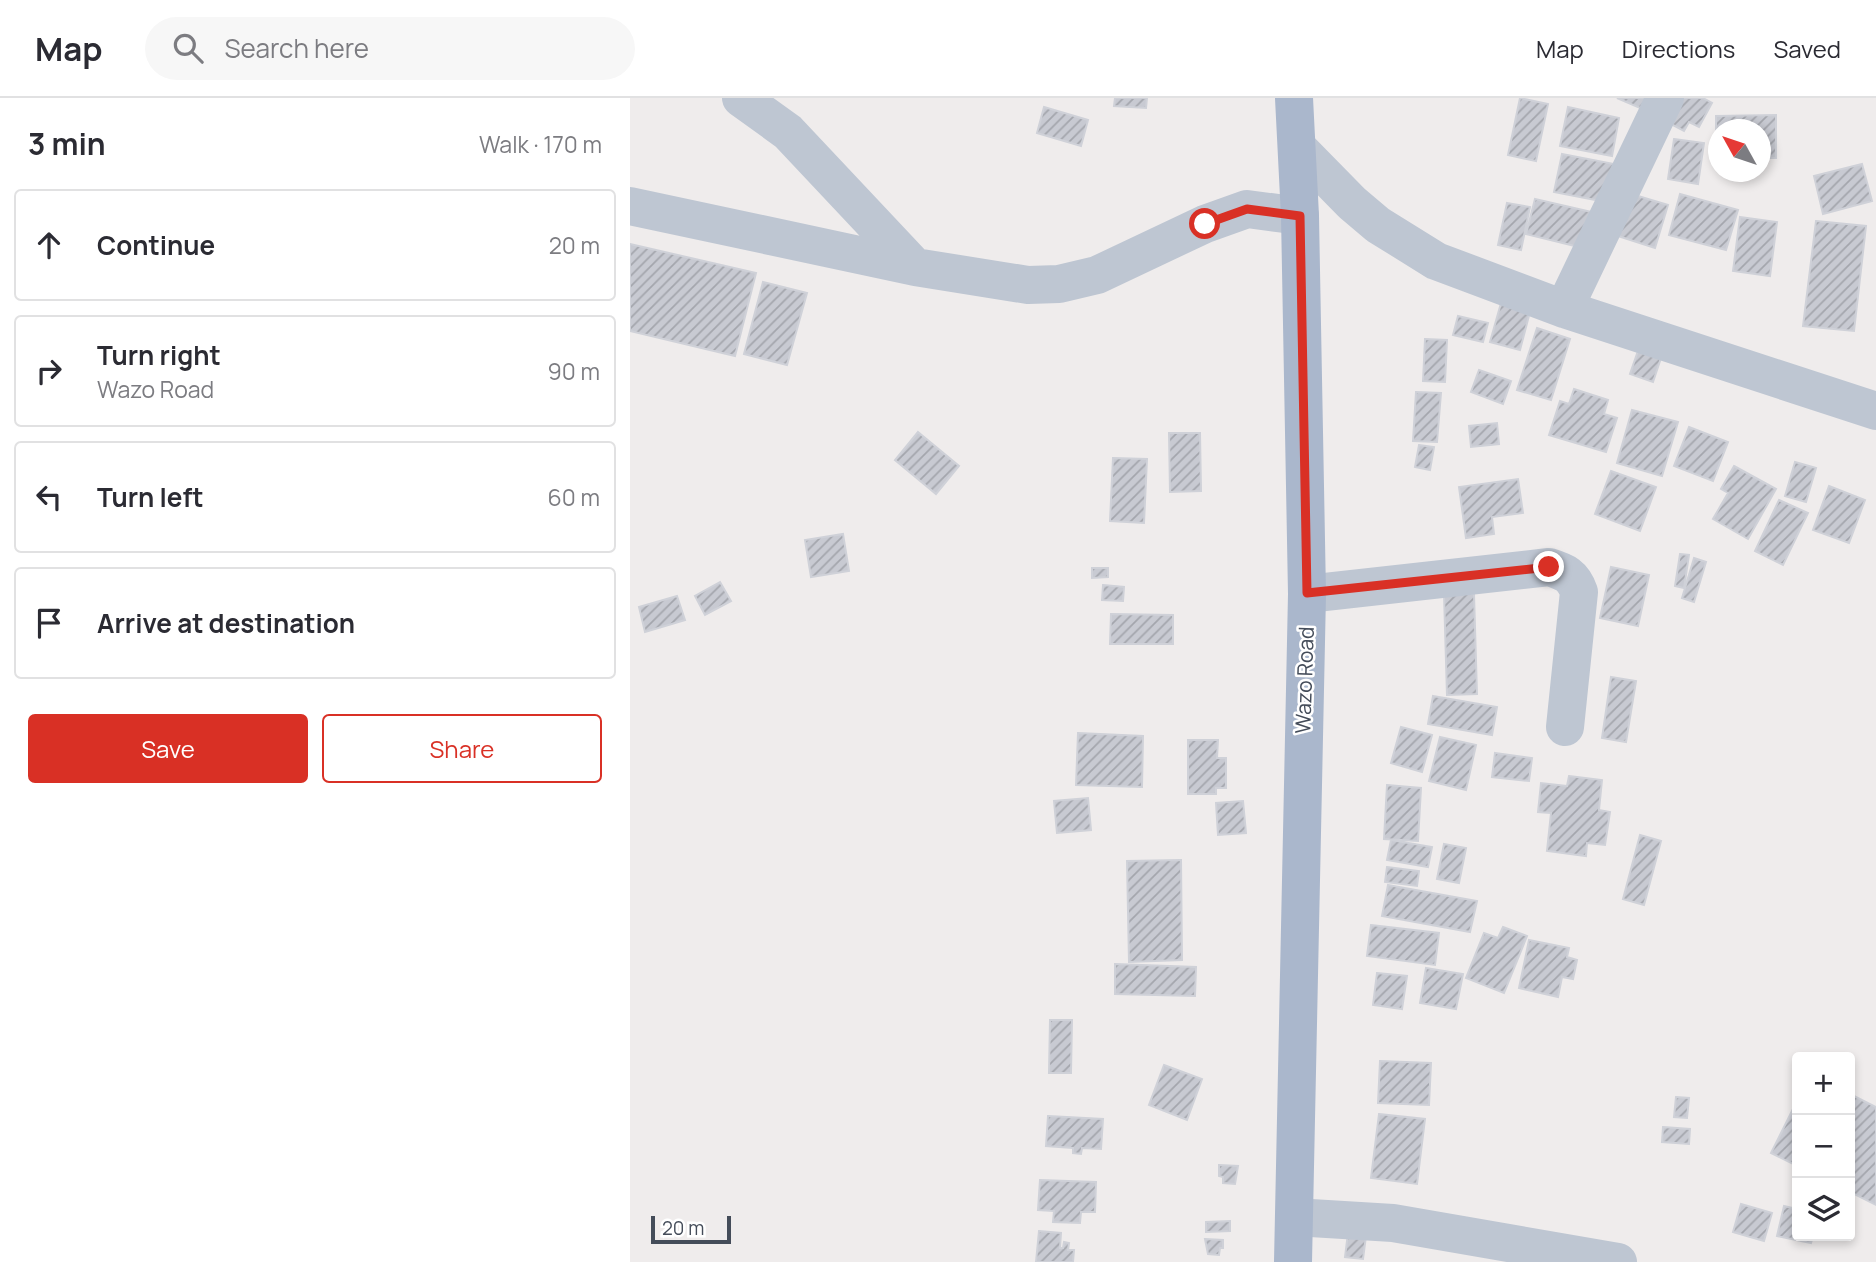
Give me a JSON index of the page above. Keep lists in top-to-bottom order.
{
  "streets": {
    "main road": ["Wazo Road"]
  },
  "scale_bar": "20 m",
  "north": "top left",
  "page": {
    "header": "Map",
    "search": "Search here",
    "nav": ["Map", "Directions", "Saved"],
    "heading": ["3 min", "Walk · 170 m"],
    "list": [
      ["Continue", "20 m"],
      ["Turn right", "Wazo Road", "90 m"],
      ["Turn left", "60 m"],
      "Arrive at destination"
    ],
    "buttons": ["Save", "Share"],
    "map_buttons": ["+", "−"],
    "scale": "20 m"
  }
}
